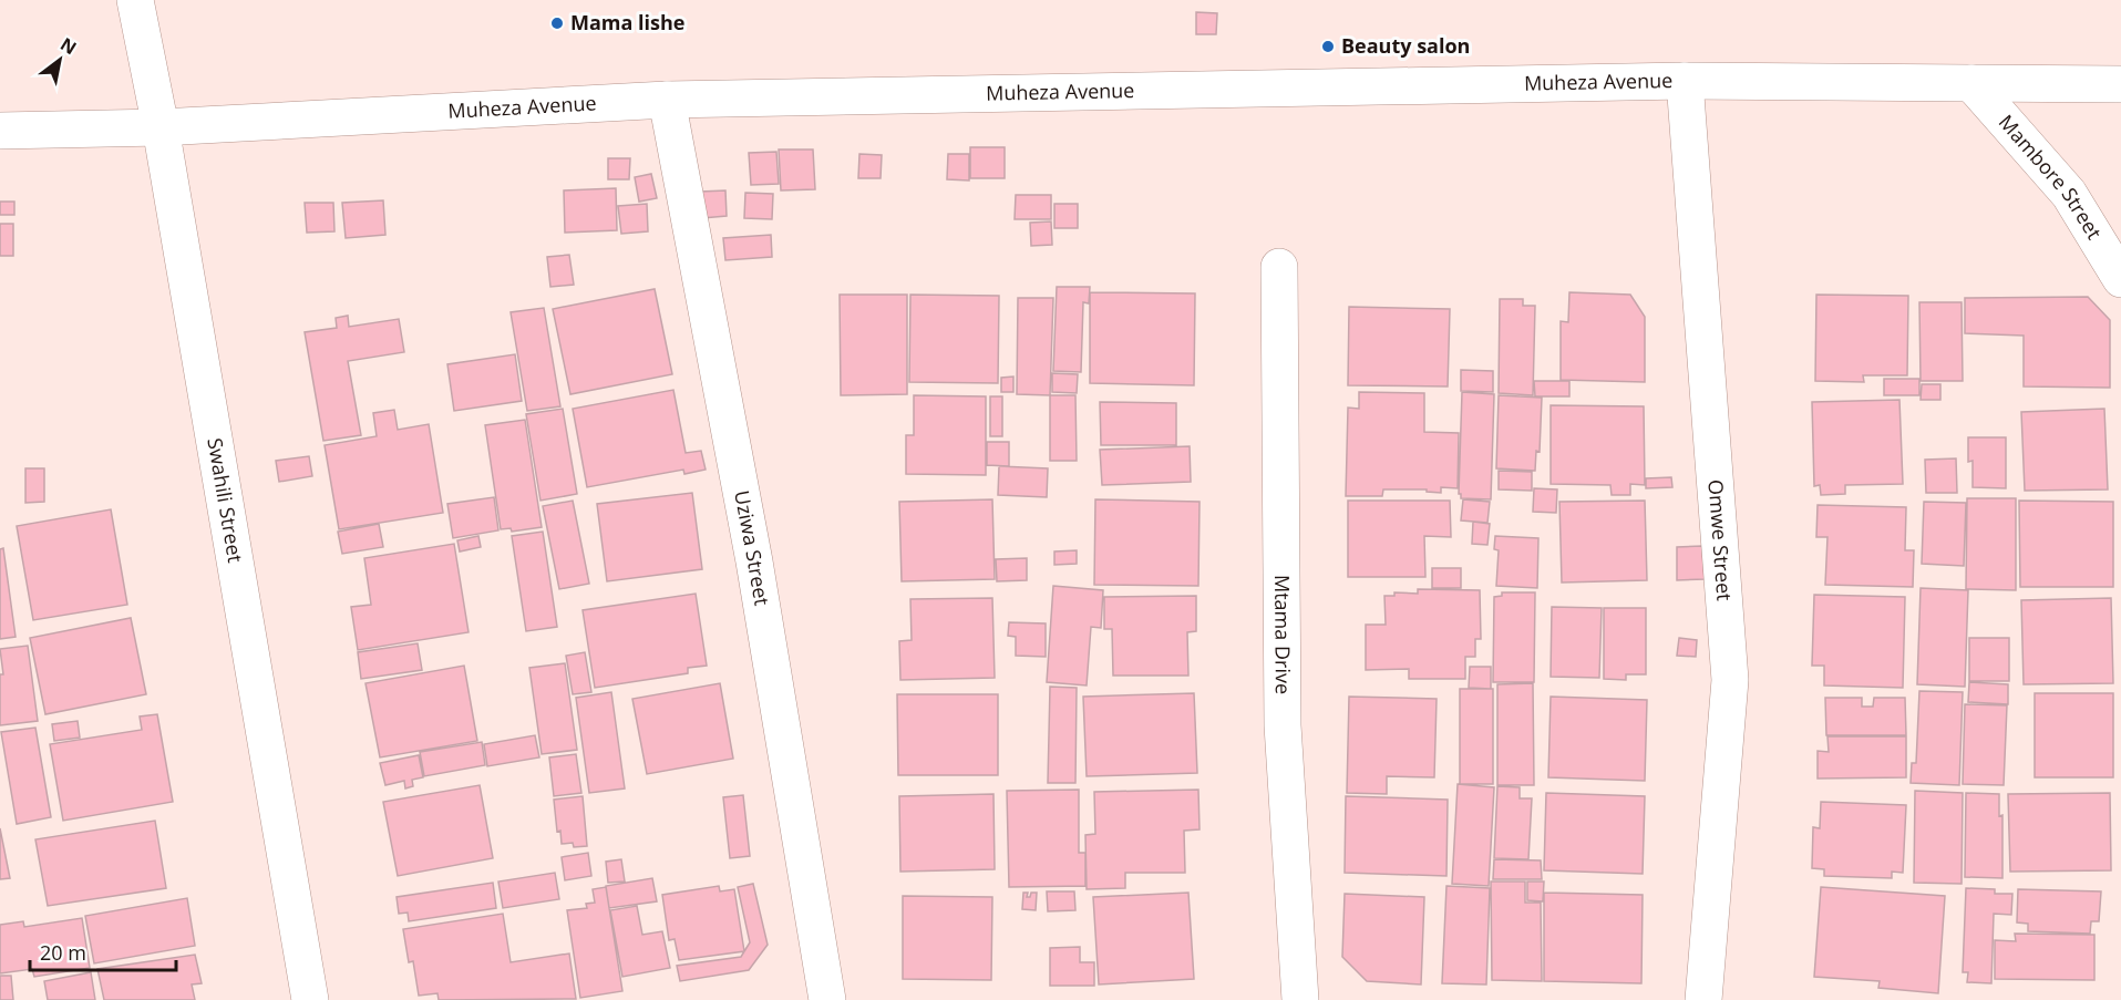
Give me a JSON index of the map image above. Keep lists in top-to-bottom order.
{
  "streets": {
    "street": [
      "Muheza Avenue",
      "Mambore Street",
      "Swahili Street",
      "Omwe Street",
      "Uziwa Street",
      "Mtama Drive"
    ]
  },
  "crossings": [
    ["Muheza Avenue", "Mambore Street"],
    ["Muheza Avenue", "Swahili Street"],
    ["Muheza Avenue", "Omwe Street"],
    ["Muheza Avenue", "Uziwa Street"]
  ],
  "places": ["Mama lishe", "Beauty salon"],
  "scale_bar": "20 m",
  "north": "top right"
}
